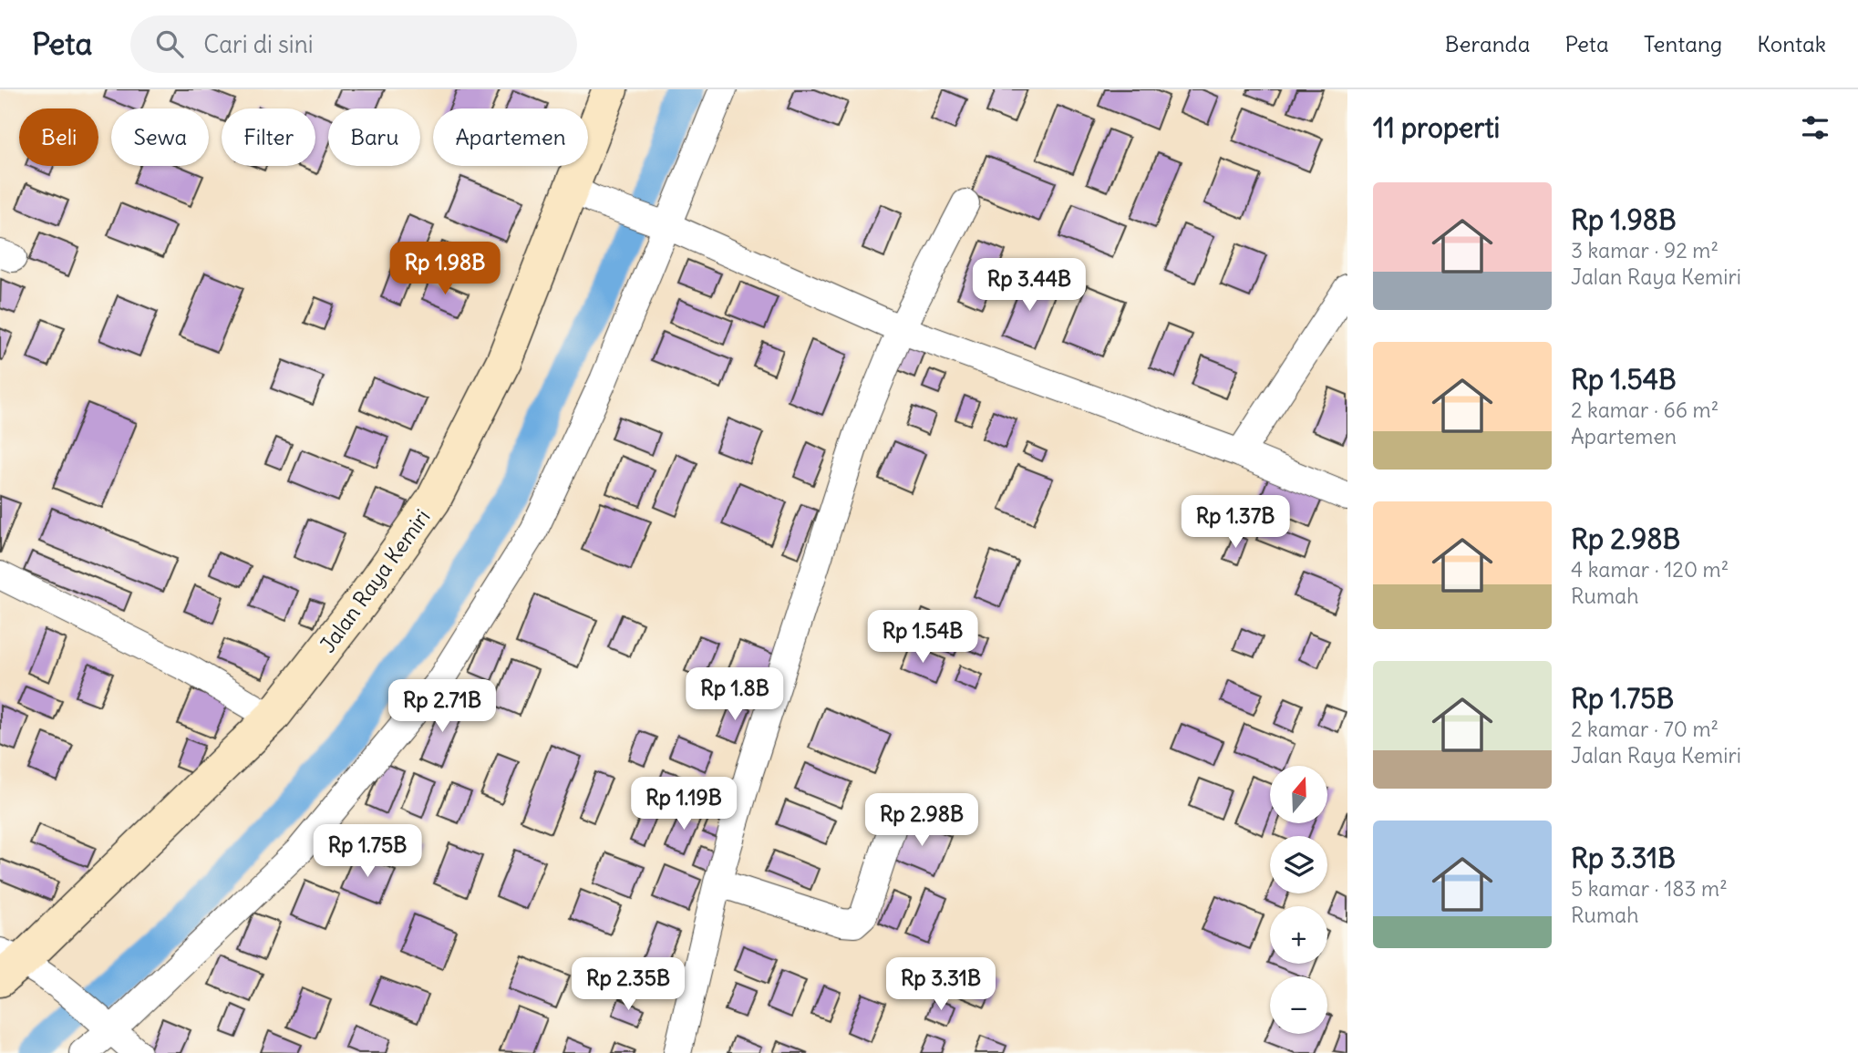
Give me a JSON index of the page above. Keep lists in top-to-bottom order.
{
  "streets": {
    "main road": ["Jalan Raya Kemiri"]
  },
  "north": "top",
  "page": {
    "header": "Peta",
    "search": "Cari di sini",
    "nav": [
      "Beranda",
      "Peta",
      "Tentang",
      "Kontak"
    ],
    "heading": "11 properti",
    "chip": [
      "Beli",
      "Sewa",
      "Filter",
      "Baru",
      "Apartemen"
    ],
    "list": [
      {
        "name": "Rp 1.98B",
        "note": "3 kamar · 92 m² · Jalan Raya Kemiri"
      },
      {
        "name": "Rp 1.54B",
        "note": "2 kamar · 66 m² · Apartemen"
      },
      {
        "name": "Rp 2.98B",
        "note": "4 kamar · 120 m² · Rumah"
      },
      {
        "name": "Rp 1.75B",
        "note": "2 kamar · 70 m² · Jalan Raya Kemiri"
      },
      {
        "name": "Rp 3.31B",
        "note": "5 kamar · 183 m² · Rumah"
      }
    ],
    "price": [
      "Rp 1.98B",
      "Rp 3.44B",
      "Rp 1.37B",
      "Rp 1.54B",
      "Rp 1.8B",
      "Rp 2.71B",
      "Rp 1.19B",
      "Rp 2.98B",
      "Rp 1.75B",
      "Rp 2.35B",
      "Rp 3.31B"
    ],
    "map_buttons": ["+", "−"]
  }
}
